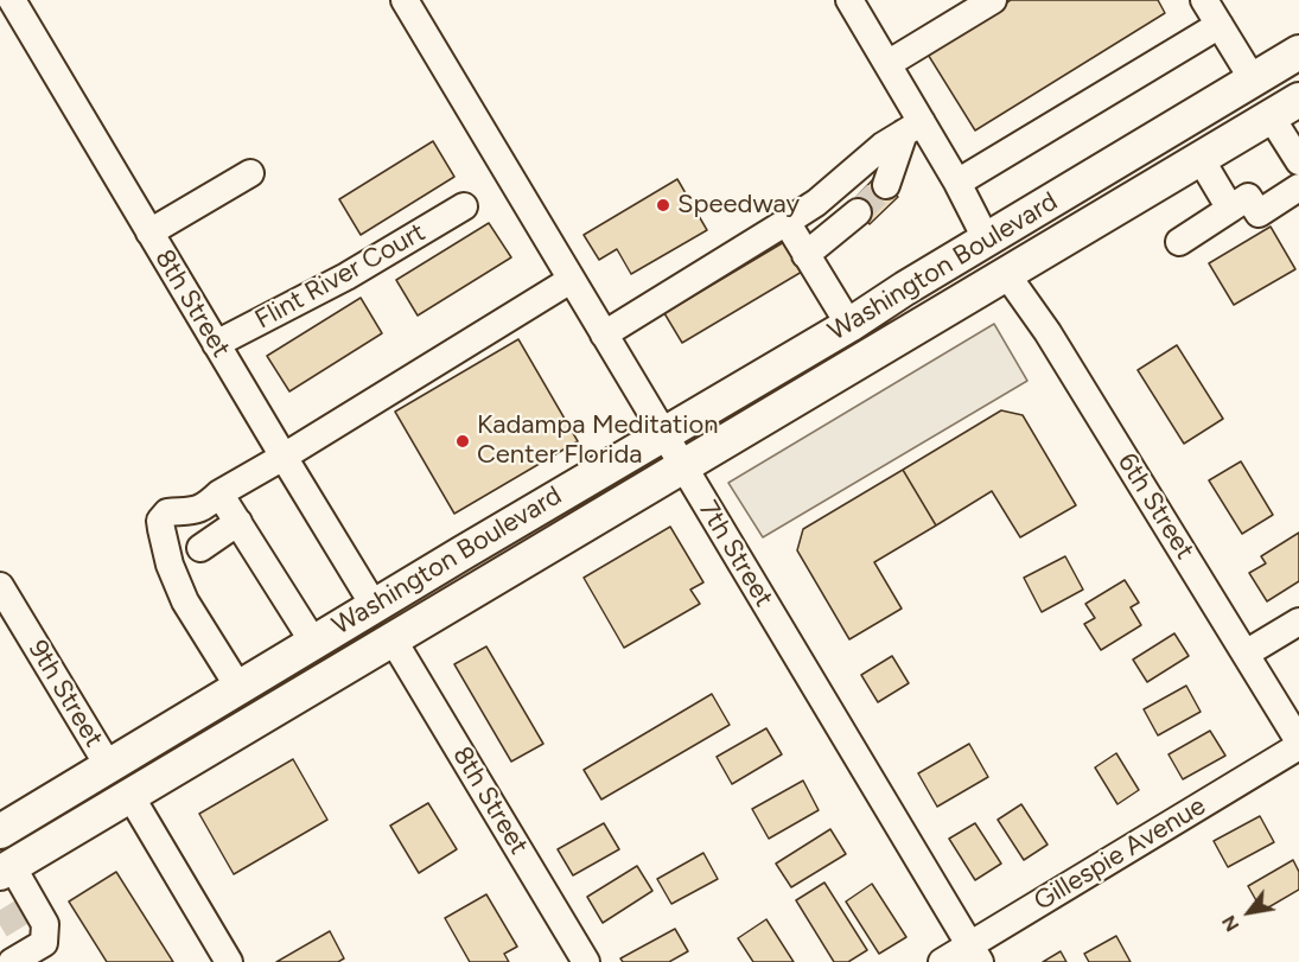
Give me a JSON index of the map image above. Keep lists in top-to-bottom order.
{
  "streets": {
    "main road": ["Washington Boulevard"],
    "street": [
      "Flint River Court",
      "8th Street",
      "6th Street",
      "7th Street",
      "9th Street",
      "Gillespie Avenue"
    ]
  },
  "crossings": [
    ["Washington Boulevard", "8th Street"],
    ["Washington Boulevard", "6th Street"],
    ["Washington Boulevard", "7th Street"],
    ["Washington Boulevard", "9th Street"],
    ["Flint River Court", "8th Street"],
    ["6th Street", "Gillespie Avenue"],
    ["7th Street", "Gillespie Avenue"]
  ],
  "places": ["Speedway", "Kadampa Meditation Center Florida"],
  "north": "bottom left"
}
